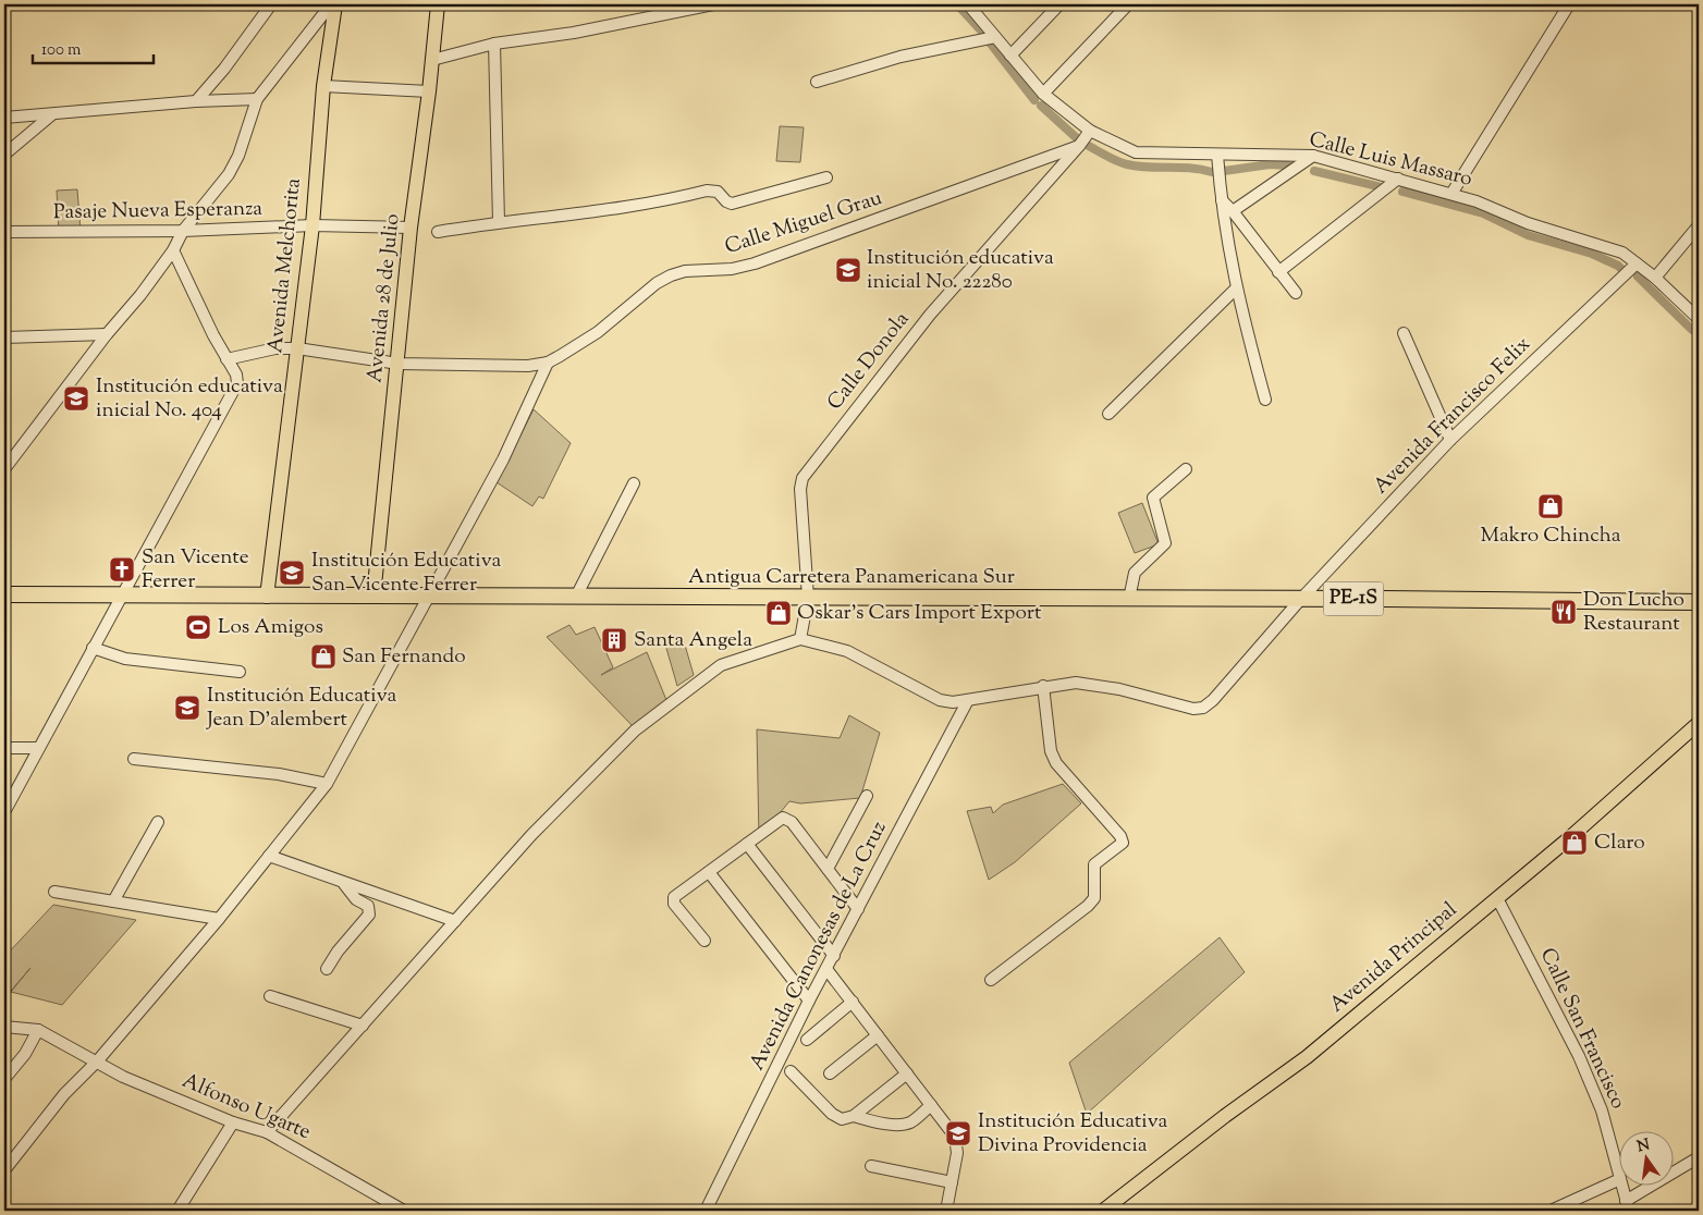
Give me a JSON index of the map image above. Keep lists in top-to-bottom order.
{
  "streets": {
    "highway": ["Antigua Carretera Panamericana Sur", "PE-1S"],
    "main road": ["Avenida Melchorita", "Avenida 28 de Julio", "Avenida Principal"],
    "street": [
      "Calle Luis Massaro",
      "Pasaje Nueva Esperanza",
      "Calle Miguel Grau",
      "Calle Donola",
      "Avenida Francisco Felix",
      "Avenida Canonesas de La Cruz",
      "Calle San Francisco",
      "Alfonso Ugarte"
    ]
  },
  "crossings": [
    ["Calle Luis Massaro", "Calle Donola"],
    ["Calle Luis Massaro", "Avenida Francisco Felix"],
    ["Pasaje Nueva Esperanza", "Avenida Melchorita"],
    ["Pasaje Nueva Esperanza", "Avenida 28 de Julio"],
    ["Calle Miguel Grau", "Avenida Melchorita"],
    ["Calle Miguel Grau", "Avenida 28 de Julio"],
    ["Calle Miguel Grau", "Calle Donola"],
    ["Avenida Melchorita", "Antigua Carretera Panamericana Sur"],
    ["Avenida 28 de Julio", "Antigua Carretera Panamericana Sur"],
    ["Calle Donola", "Antigua Carretera Panamericana Sur"],
    ["Avenida Francisco Felix", "Antigua Carretera Panamericana Sur"],
    ["Avenida Principal", "Calle San Francisco"]
  ],
  "places": {
    "school or university": [
      "Institución educativa inicial No. 22280",
      "Institución educativa inicial No. 404",
      "Institución Educativa San Vicente Ferrer",
      "Institución Educativa Jean D'alembert",
      "Institución Educativa Divina Providencia"
    ],
    "shop": [
      "Makro Chincha",
      "Oskar's Cars Import Export",
      "San Fernando",
      "Claro"
    ],
    "church": ["San Vicente Ferrer"],
    "restaurant": ["Don Lucho Restaurant"],
    "sports": ["Los Amigos"],
    "building": ["Santa Angela"]
  },
  "scale_bar": "100 m",
  "north": "top"
}
